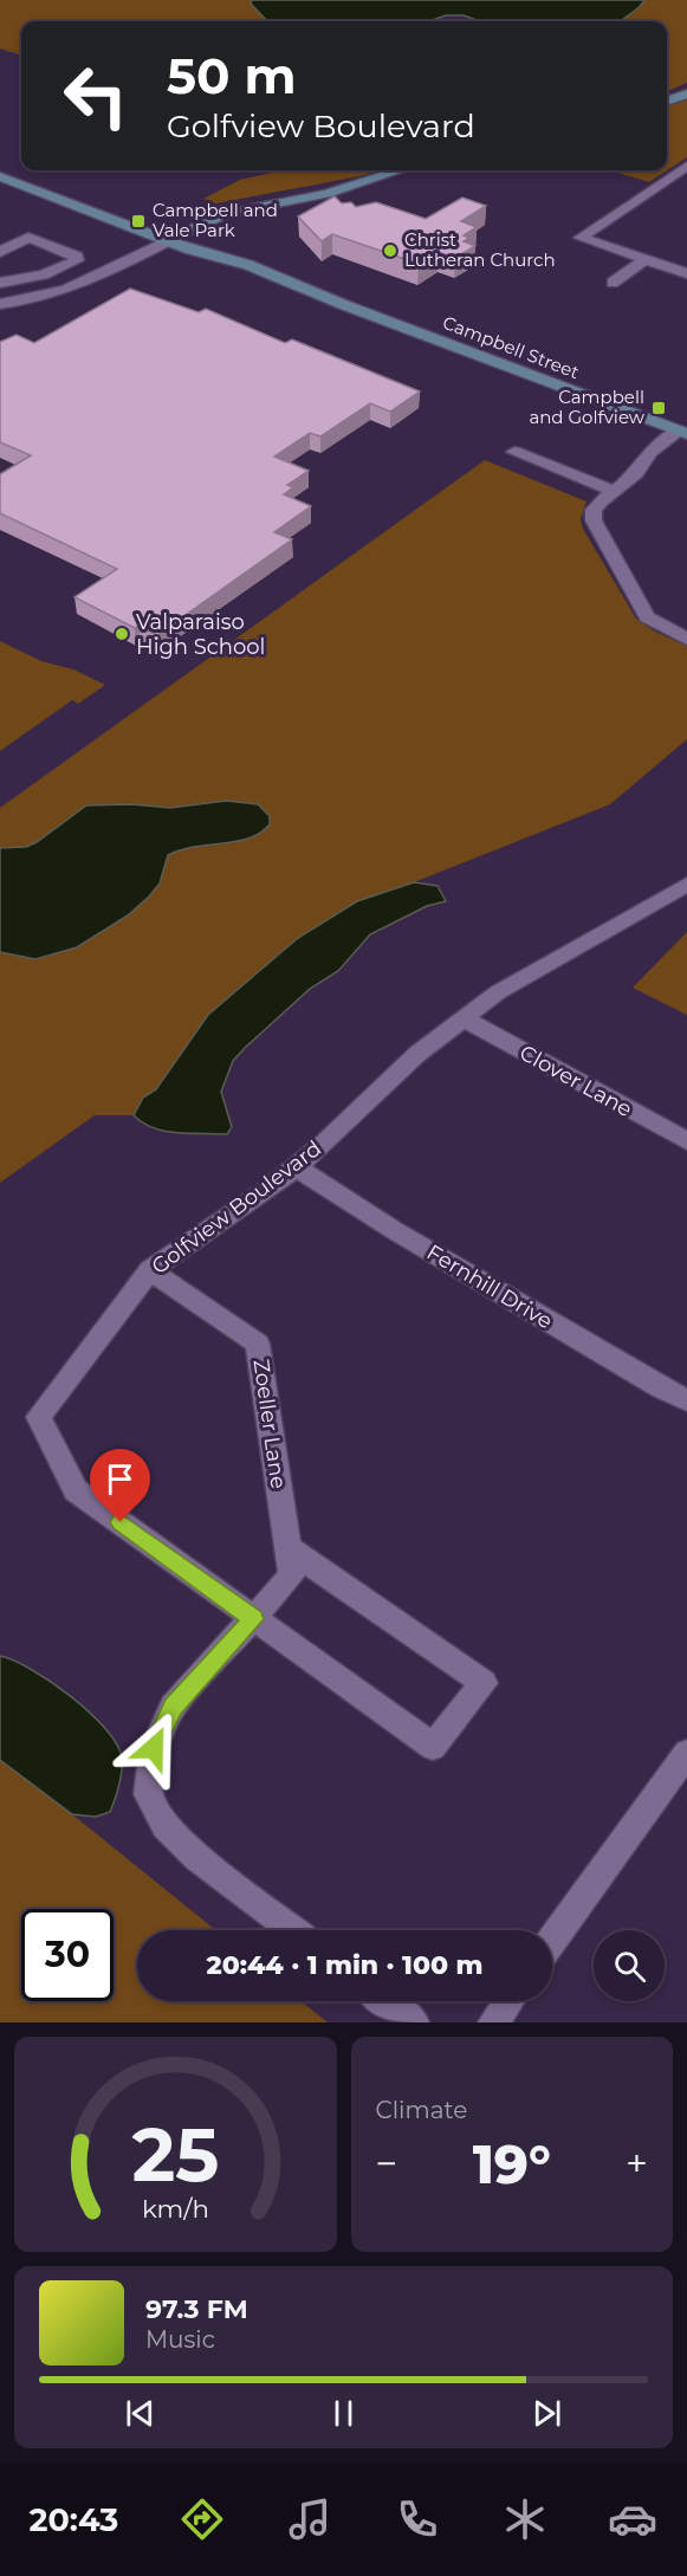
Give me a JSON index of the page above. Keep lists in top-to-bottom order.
{
  "streets": {
    "main road": ["Campbell Street"],
    "street": [
      "Clover Lane",
      "Golfview Boulevard",
      "Fernhill Drive",
      "Zoeller Lane"
    ]
  },
  "crossings": [
    ["Clover Lane", "Golfview Boulevard"],
    ["Golfview Boulevard", "Fernhill Drive"],
    ["Golfview Boulevard", "Zoeller Lane"]
  ],
  "places": {
    "transit": ["Campbell and Vale Park", "Campbell and Golfview"],
    "other": ["Christ Lutheran Church", "Valparaiso High School"]
  },
  "page": {
    "turn": ["50 m", "Golfview Boulevard"],
    "limit": "30",
    "trip": "20:44 · 1 min · 100 m",
    "tile": "Climate",
    "heat": ["−", "19°", "+"],
    "song": ["97.3 FM", "Music"],
    "tabs": "20:43",
    "gauge": ["25", "km/h"]
  }
}
